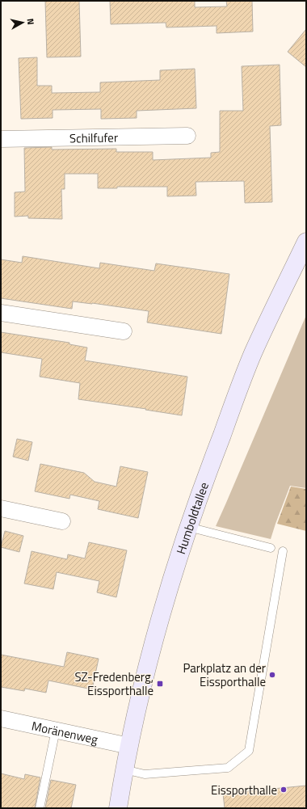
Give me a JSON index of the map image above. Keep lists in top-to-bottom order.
{
  "streets": {
    "street": ["Schilfufer", "Humboldtallee", "Moränenweg"]
  },
  "crossings": [
    ["Humboldtallee", "Moränenweg"]
  ],
  "places": {
    "other": ["Parkplatz an der Eissporthalle", "Eissporthalle"],
    "transit": ["SZ-Fredenberg, Eissporthalle"]
  },
  "north": "right"
}
